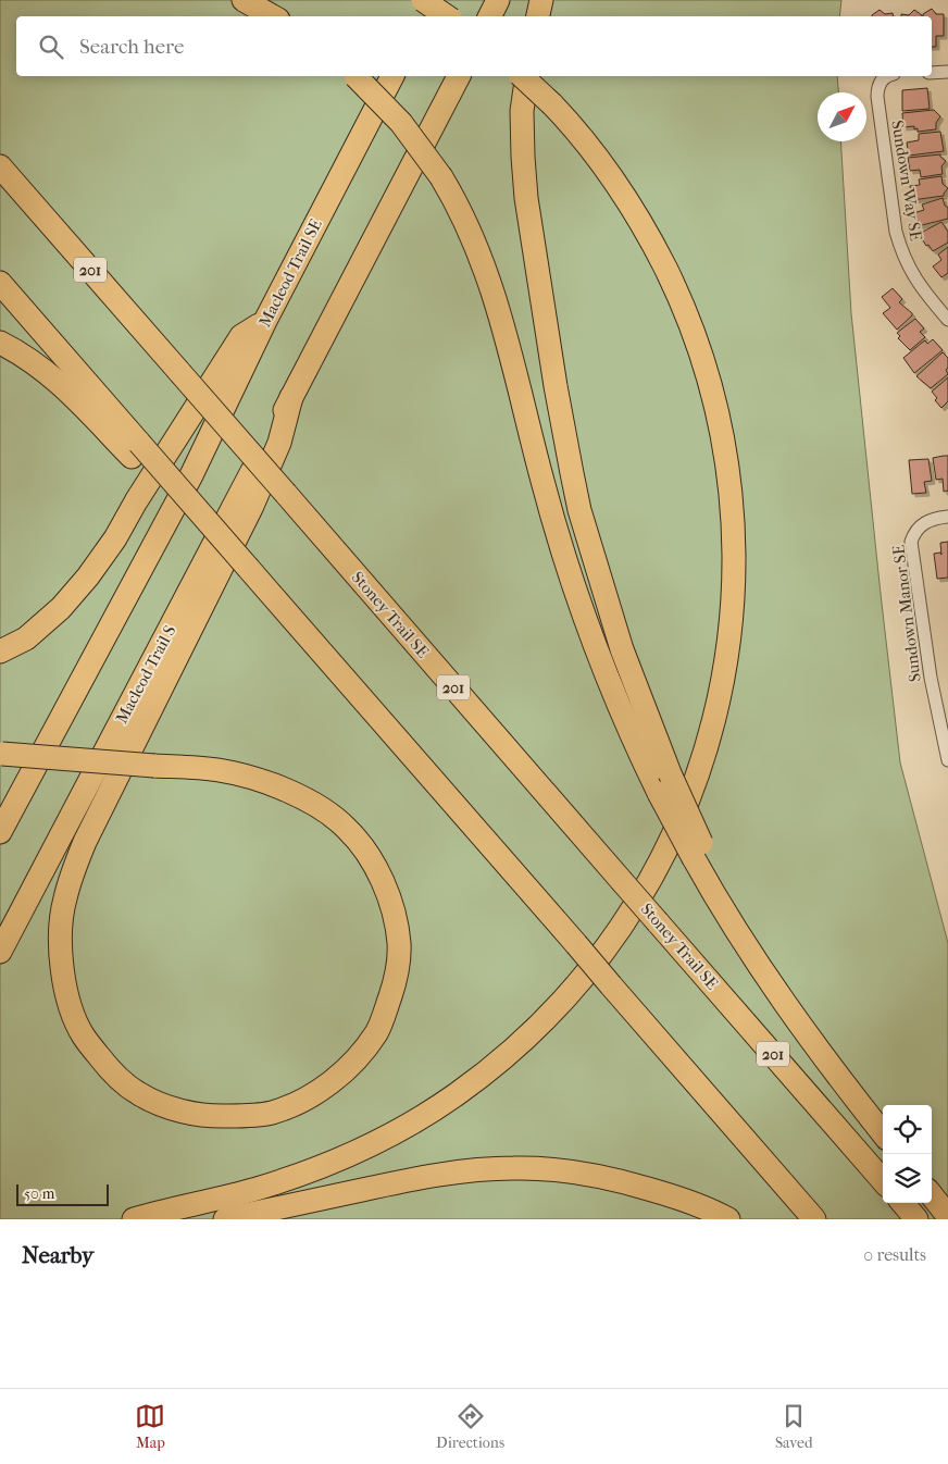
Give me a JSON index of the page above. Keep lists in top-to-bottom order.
{
  "streets": {
    "highway": [
      "201",
      "Macleod Trail SE",
      "Stoney Trail SE",
      "Macleod Trail S"
    ],
    "street": ["Sundown Way SE", "Sundown Manor SE"]
  },
  "scale_bar": "50 m",
  "north": "top right",
  "page": {
    "search": "Search here",
    "scale": "50 m",
    "heading": ["Nearby", "0 results"],
    "nav": ["Map", "Directions", "Saved"]
  }
}
